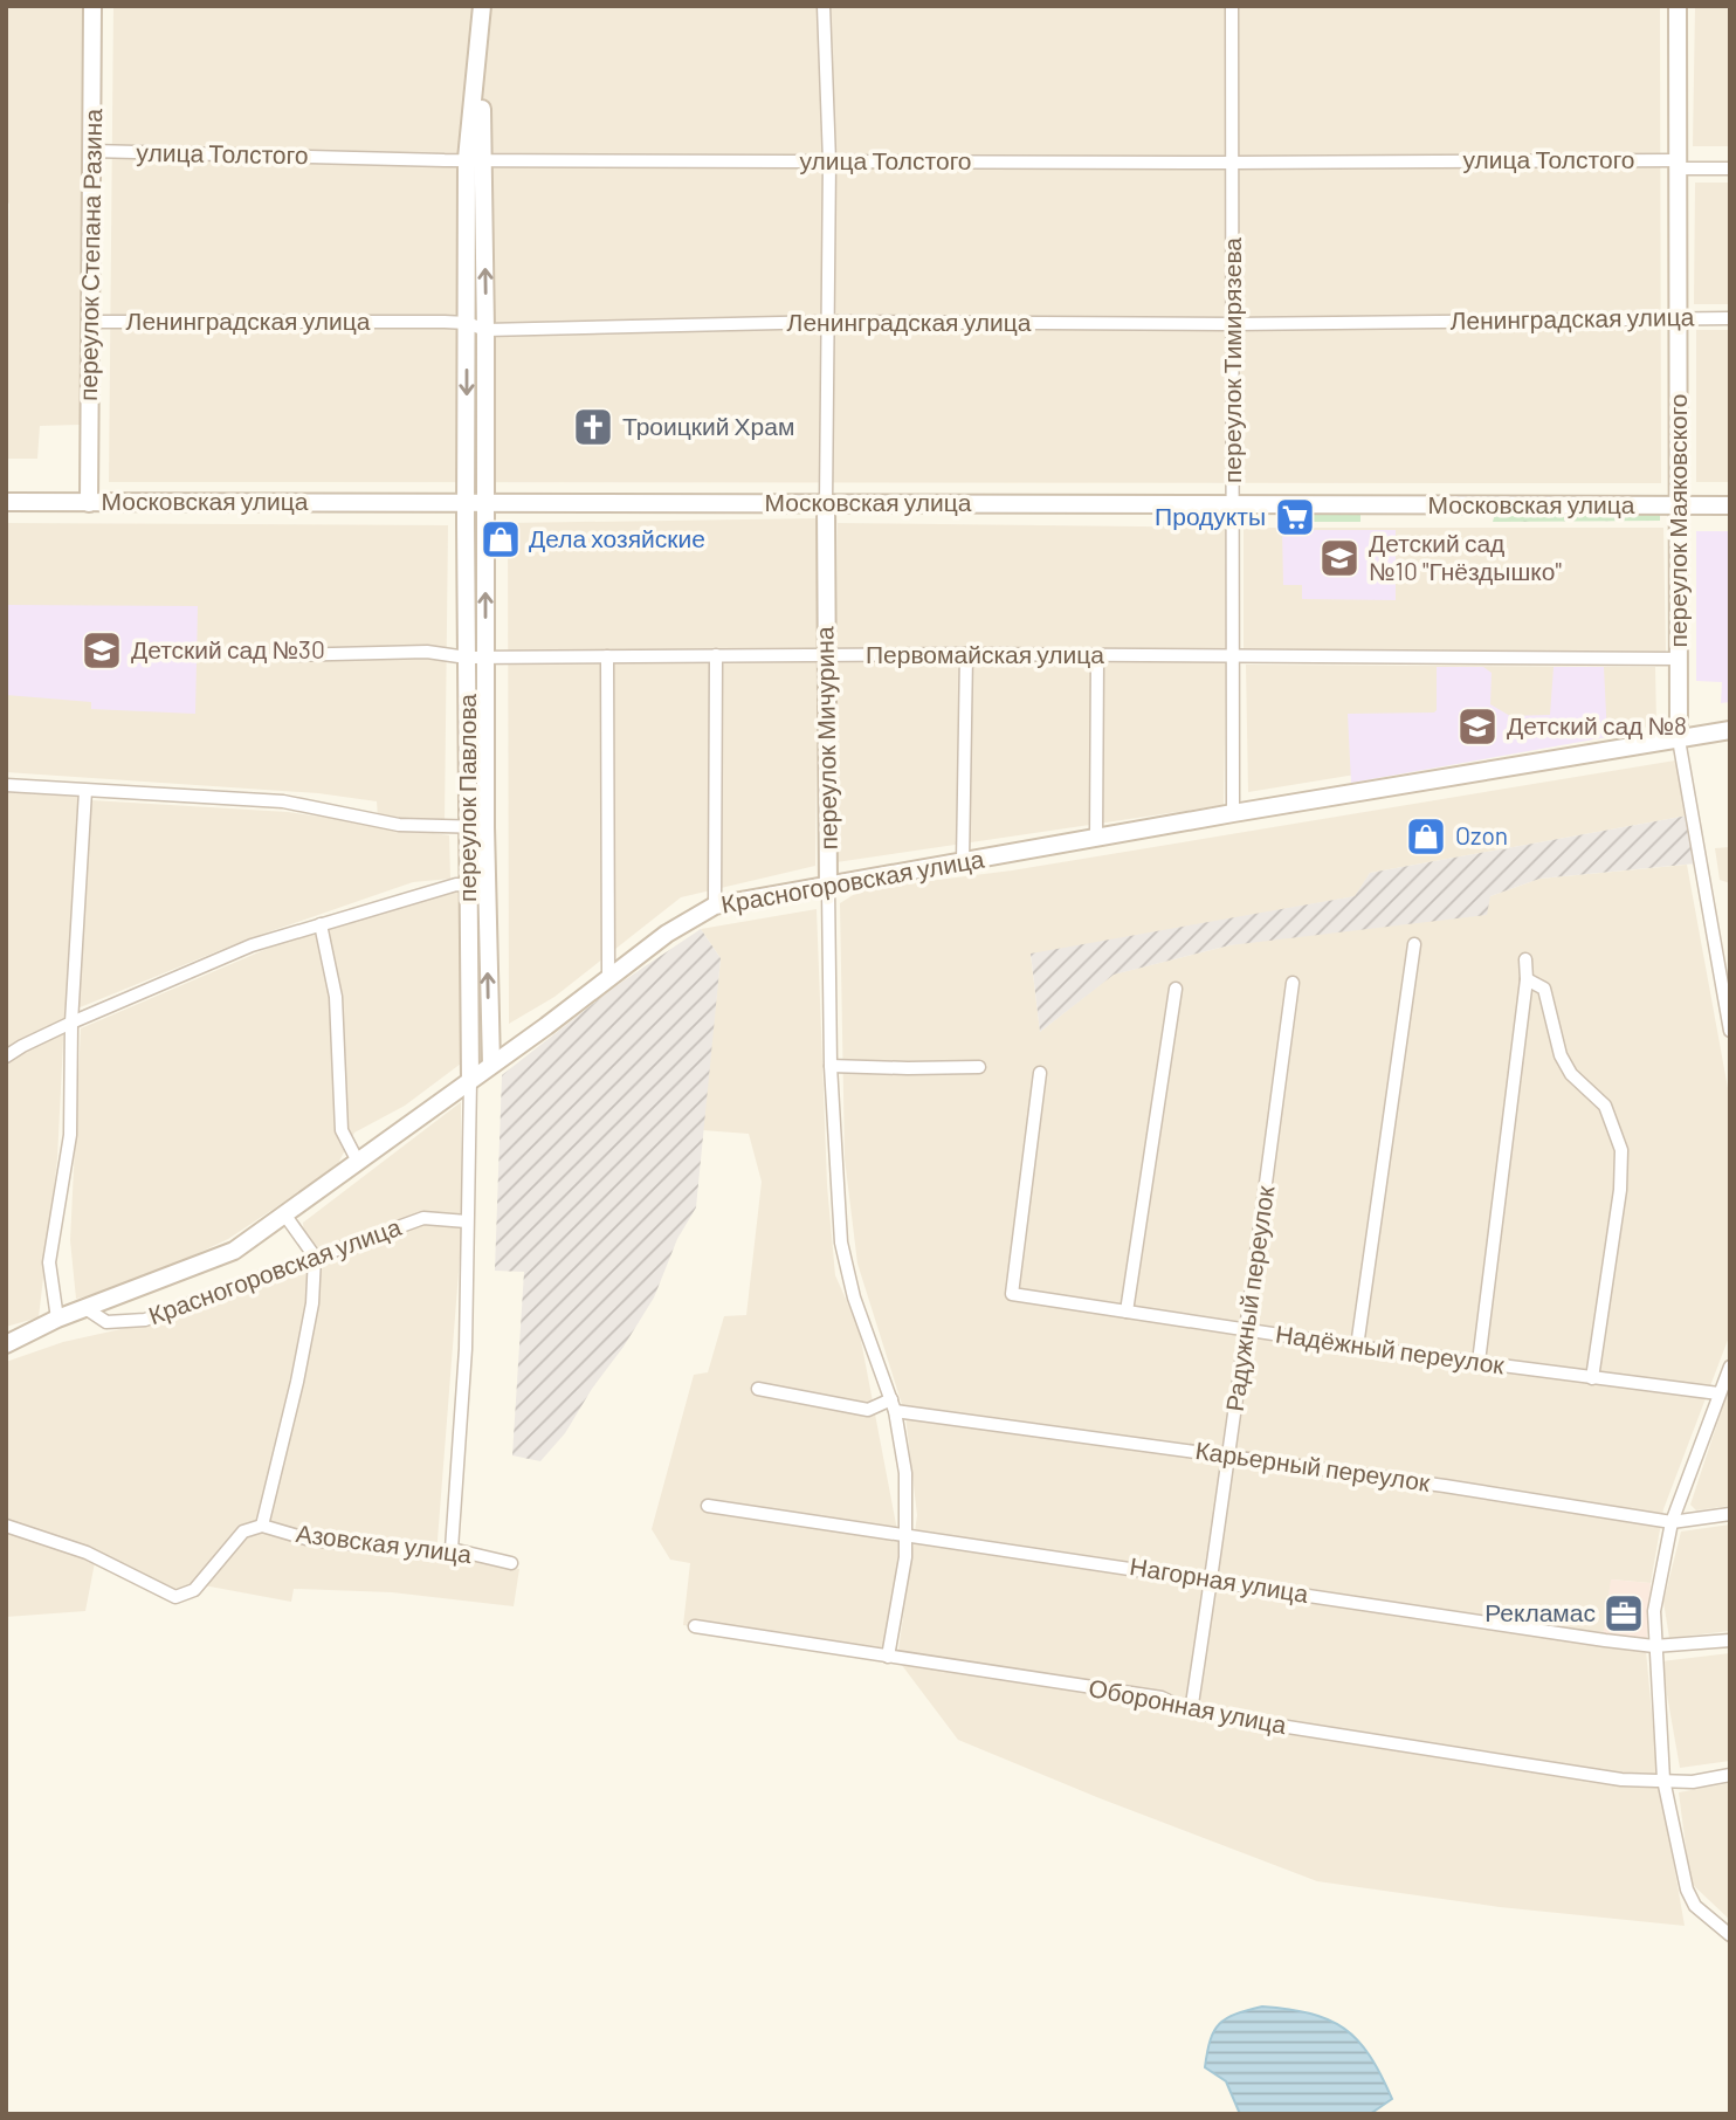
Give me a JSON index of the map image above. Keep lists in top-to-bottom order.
{
  "streets": {
    "street": [
      "улица Толстого",
      "переулок Степана Разина",
      "Ленинградская улица",
      "переулок Тимирязева",
      "Московская улица",
      "переулок Маяковского",
      "Первомайская улица",
      "переулок Мичурина",
      "переулок Павлова",
      "Красногоровская улица",
      "Радужный переулок",
      "Надёжный переулок",
      "Карьерный переулок",
      "Азовская улица",
      "Нагорная улица",
      "Оборонная улица"
    ]
  },
  "crossings": [
    ["улица Толстого", "переулок Степана Разина"],
    ["улица Толстого", "переулок Тимирязева"],
    ["улица Толстого", "переулок Маяковского"],
    ["улица Толстого", "переулок Мичурина"],
    ["улица Толстого", "переулок Павлова"],
    ["переулок Степана Разина", "Ленинградская улица"],
    ["переулок Степана Разина", "Московская улица"],
    ["Ленинградская улица", "переулок Тимирязева"],
    ["Ленинградская улица", "переулок Маяковского"],
    ["Ленинградская улица", "переулок Мичурина"],
    ["Ленинградская улица", "переулок Павлова"],
    ["переулок Тимирязева", "Московская улица"],
    ["переулок Тимирязева", "Первомайская улица"],
    ["переулок Тимирязева", "Красногоровская улица"],
    ["Московская улица", "переулок Маяковского"],
    ["Московская улица", "переулок Мичурина"],
    ["Московская улица", "переулок Павлова"],
    ["переулок Маяковского", "Первомайская улица"],
    ["переулок Маяковского", "Красногоровская улица"],
    ["Первомайская улица", "переулок Мичурина"],
    ["Первомайская улица", "переулок Павлова"],
    ["переулок Мичурина", "Красногоровская улица"],
    ["переулок Мичурина", "Карьерный переулок"],
    ["переулок Мичурина", "Нагорная улица"],
    ["переулок Мичурина", "Оборонная улица"],
    ["переулок Павлова", "Красногоровская улица"],
    ["переулок Павлова", "Азовская улица"],
    ["Радужный переулок", "Надёжный переулок"],
    ["Радужный переулок", "Карьерный переулок"],
    ["Радужный переулок", "Нагорная улица"],
    ["Радужный переулок", "Оборонная улица"]
  ],
  "places": {
    "church": ["Троицкий Храм"],
    "supermarket": ["Продукты"],
    "shop": ["Дела хозяйские", "Ozon"],
    "school or university": ["Детский сад №10 \"Гнёздышко\"", "Детский сад №30", "Детский сад №8"],
    "office": ["Рекламас"]
  }
}
